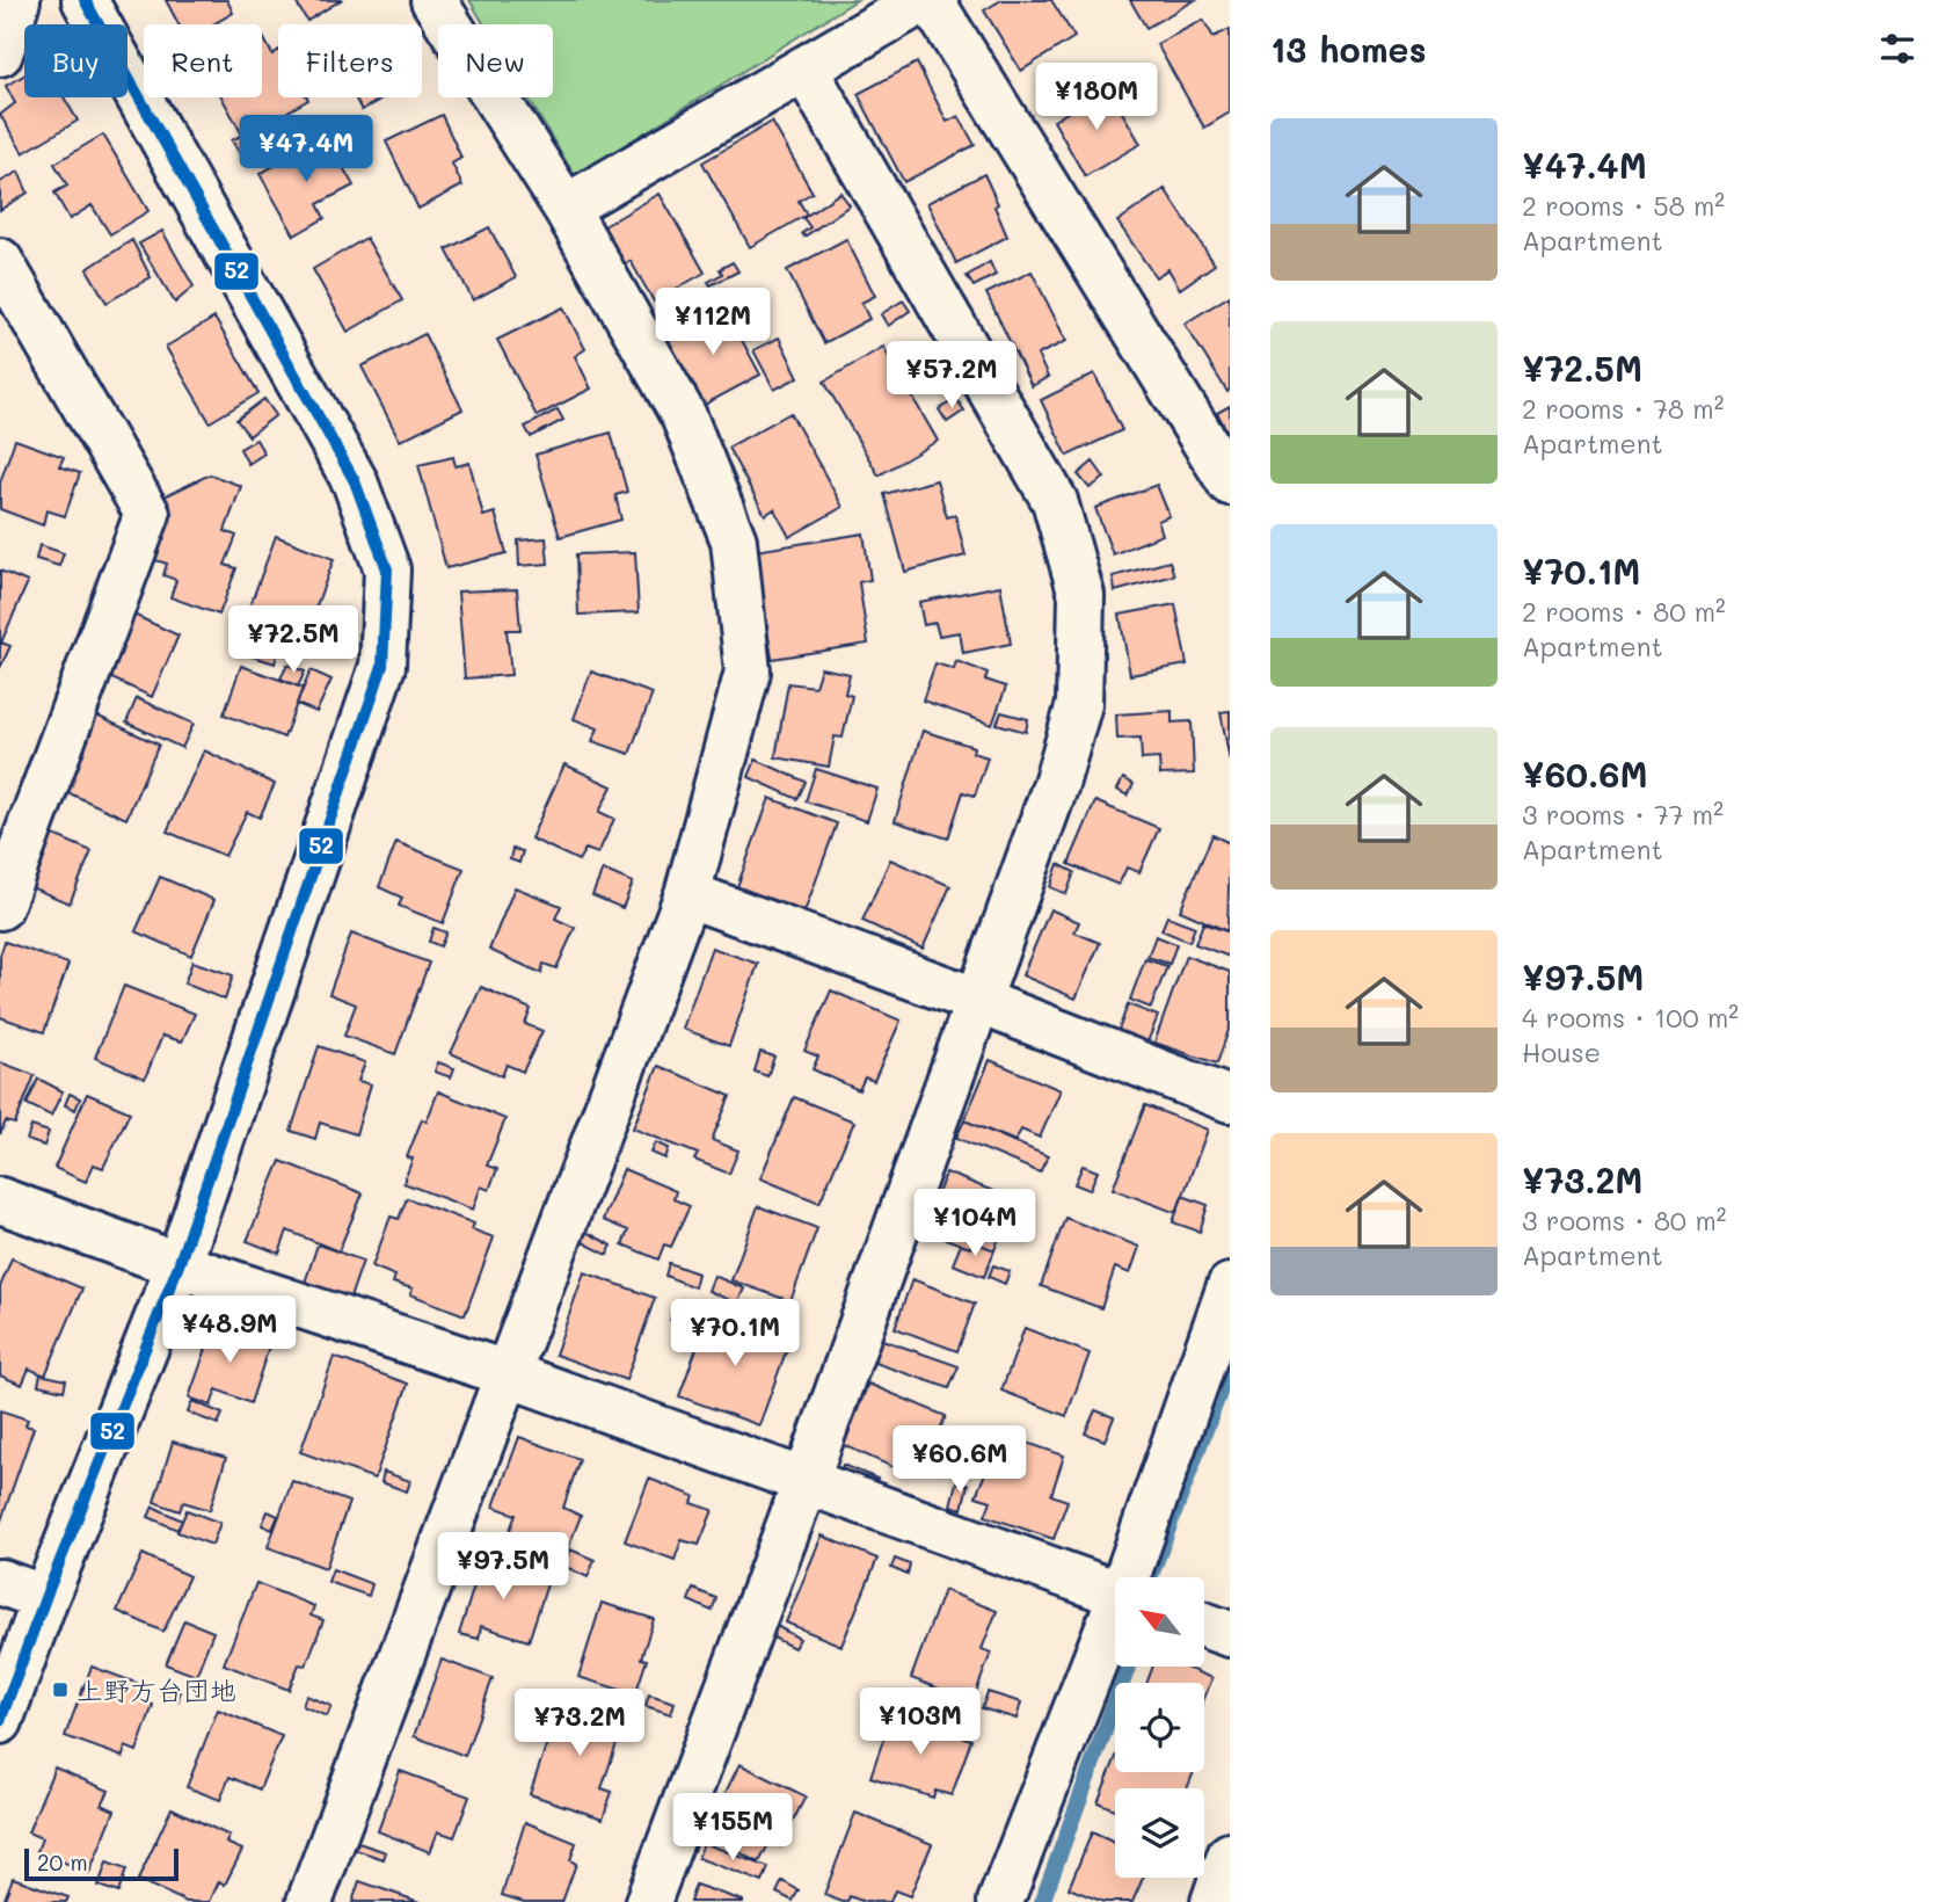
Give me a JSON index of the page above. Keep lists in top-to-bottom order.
{
  "places": {
    "transit": ["上野方台団地"]
  },
  "lines": ["transit line 52"],
  "scale_bar": "20 m",
  "north": "top left",
  "page": {
    "heading": "13 homes",
    "chip": [
      "Buy",
      "Rent",
      "Filters",
      "New"
    ],
    "price": [
      "¥180M",
      "¥47.4M",
      "¥112M",
      "¥57.2M",
      "¥72.5M",
      "¥104M",
      "¥48.9M",
      "¥70.1M",
      "¥60.6M",
      "¥97.5M",
      "¥103M",
      "¥73.2M",
      "¥155M"
    ],
    "list": [
      {
        "name": "¥47.4M",
        "note": "2 rooms · 58 m² · Apartment"
      },
      {
        "name": "¥72.5M",
        "note": "2 rooms · 78 m² · Apartment"
      },
      {
        "name": "¥70.1M",
        "note": "2 rooms · 80 m² · Apartment"
      },
      {
        "name": "¥60.6M",
        "note": "3 rooms · 77 m² · Apartment"
      },
      {
        "name": "¥97.5M",
        "note": "4 rooms · 100 m² · House"
      },
      {
        "name": "¥73.2M",
        "note": "3 rooms · 80 m² · Apartment"
      }
    ],
    "scale": "20 m"
  }
}
